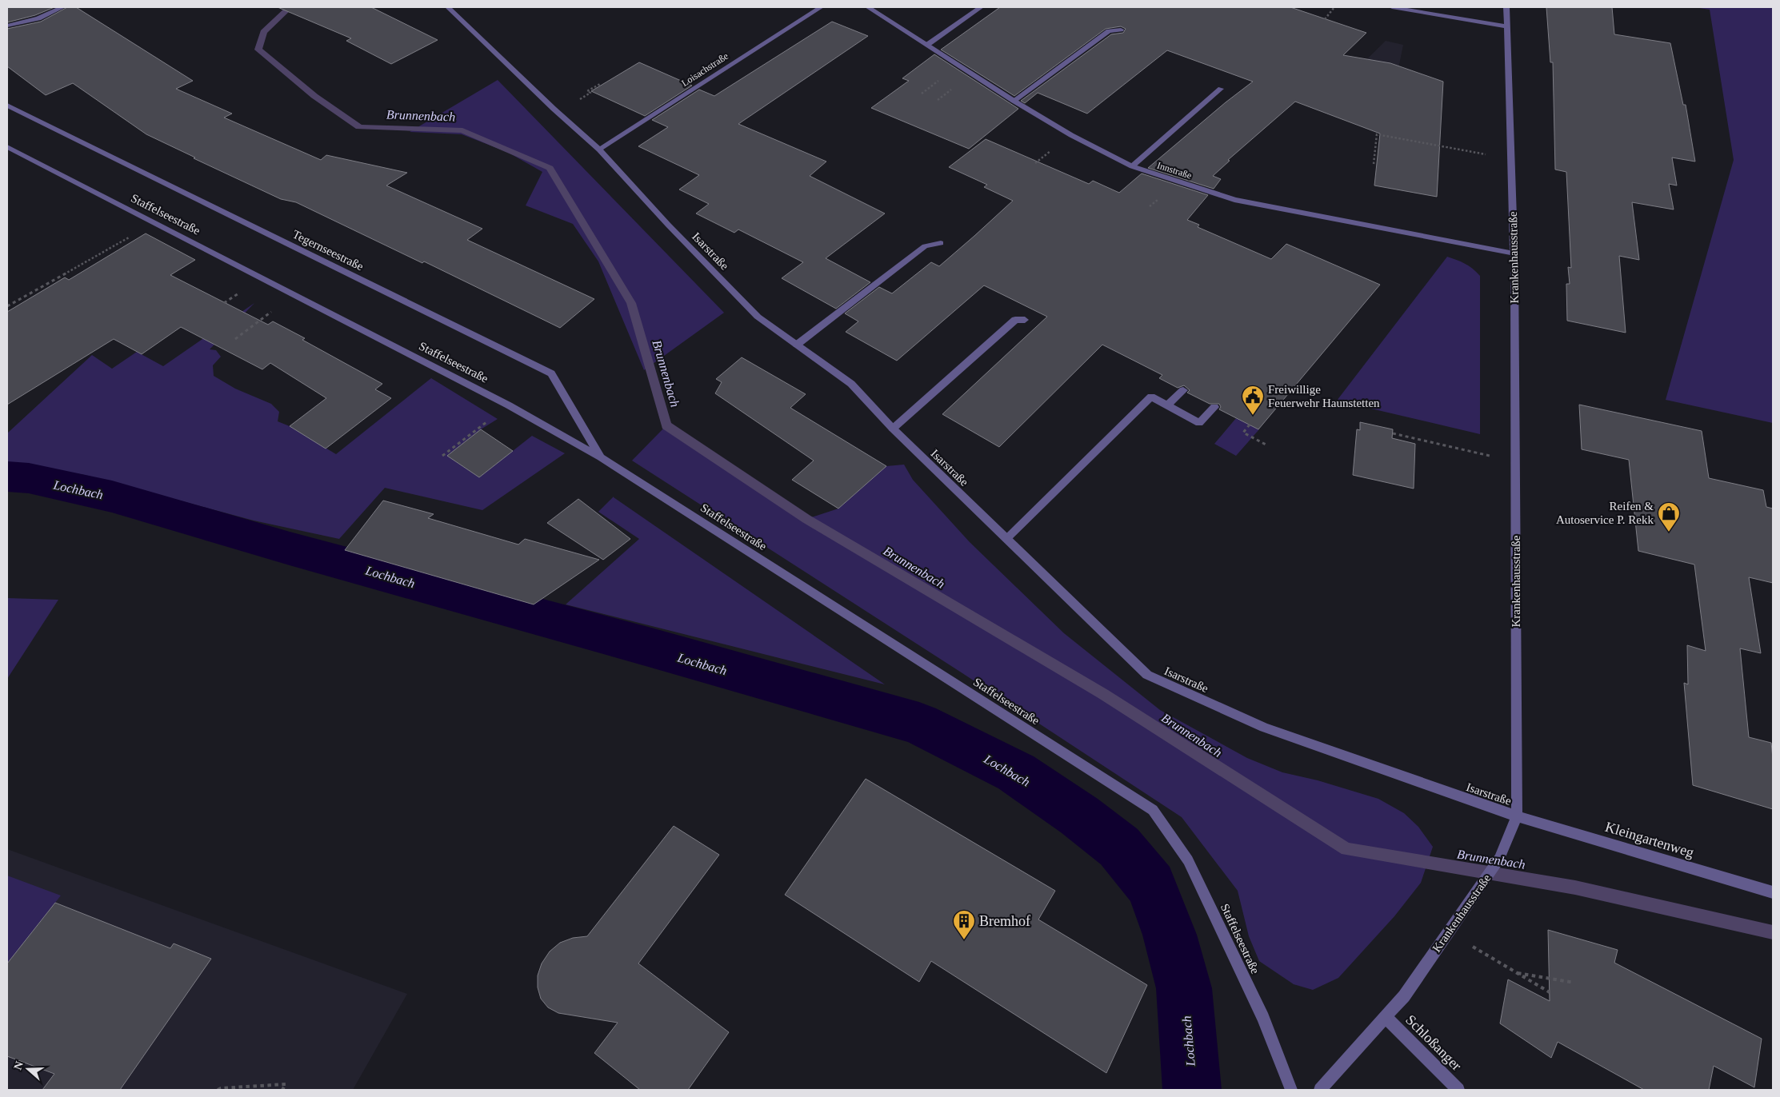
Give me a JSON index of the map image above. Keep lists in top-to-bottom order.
{
  "streets": {
    "street": [
      "Loisachstraße",
      "Innstraße",
      "Staffelseestraße",
      "Tegernseestraße",
      "Isarstraße",
      "Krankenhausstraße",
      "Kleingartenweg",
      "Schloßanger"
    ]
  },
  "crossings": [
    ["Loisachstraße", "Isarstraße"],
    ["Innstraße", "Krankenhausstraße"],
    ["Staffelseestraße", "Tegernseestraße"],
    ["Isarstraße", "Krankenhausstraße"],
    ["Isarstraße", "Kleingartenweg"],
    ["Krankenhausstraße", "Kleingartenweg"],
    ["Krankenhausstraße", "Schloßanger"]
  ],
  "water": ["Brunnenbach", "Lochbach"],
  "places": {
    "public building": ["Freiwillige Feuerwehr Haunstetten"],
    "shop": ["Reifen & Autoservice P. Rekk"],
    "building": ["Bremhof"]
  },
  "north": "left"
}
